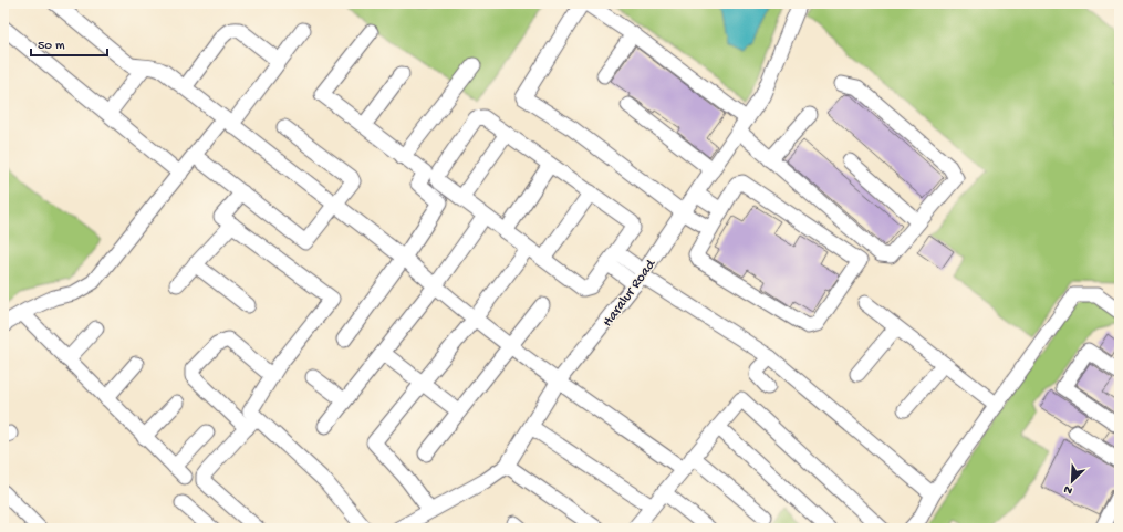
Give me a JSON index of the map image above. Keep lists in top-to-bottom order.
{
  "streets": {
    "street": ["Haralur Road"]
  },
  "scale_bar": "50 m",
  "north": "bottom left"
}
